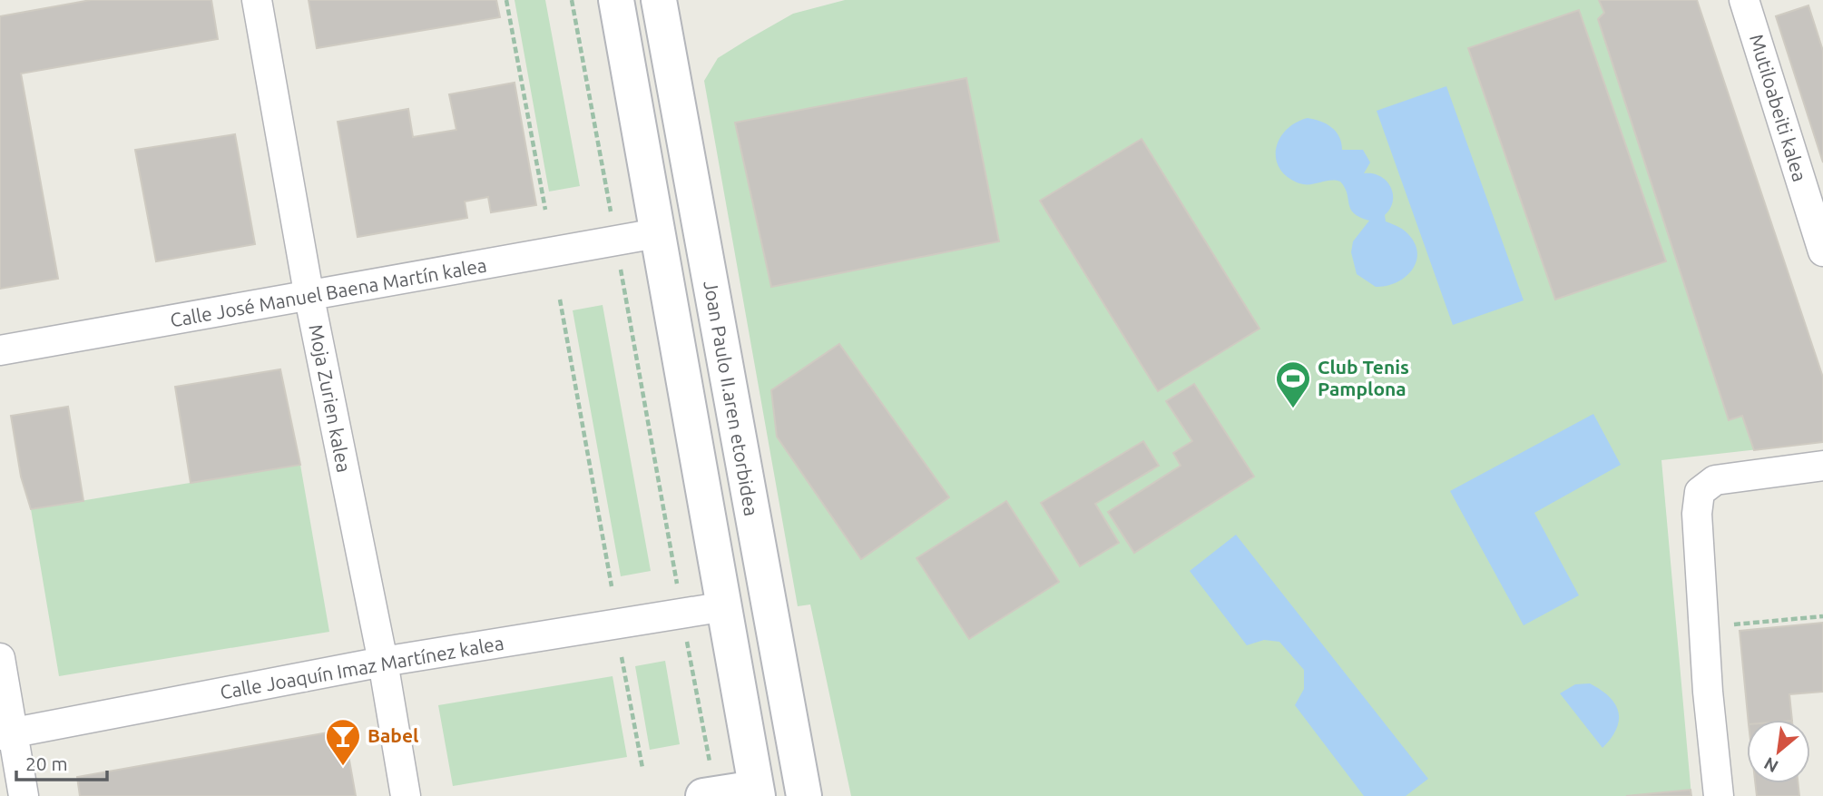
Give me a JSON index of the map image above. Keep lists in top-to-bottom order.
{
  "streets": {
    "main road": ["Joan Paulo II.aren etorbidea"],
    "street": [
      "Mutiloabeiti kalea",
      "Calle José Manuel Baena Martín kalea",
      "Moja Zurien kalea",
      "Calle Joaquín Imaz Martínez kalea"
    ]
  },
  "crossings": [
    ["Calle José Manuel Baena Martín kalea", "Moja Zurien kalea"],
    ["Moja Zurien kalea", "Calle Joaquín Imaz Martínez kalea"]
  ],
  "places": {
    "sports": ["Club Tenis Pamplona"],
    "bar": ["Babel"]
  },
  "scale_bar": "20 m",
  "north": "bottom left"
}
